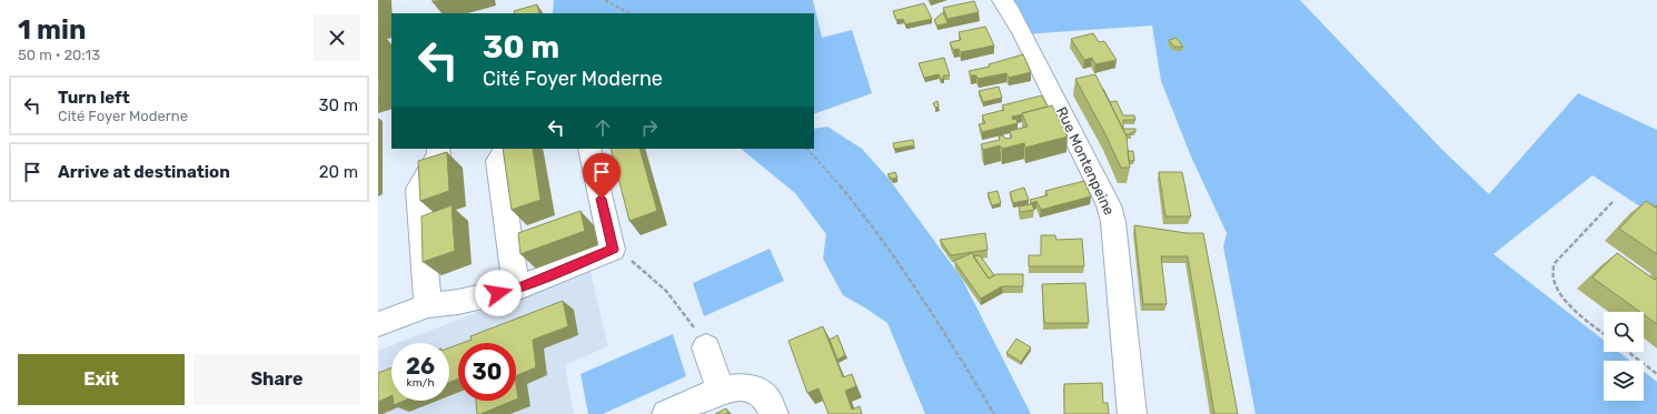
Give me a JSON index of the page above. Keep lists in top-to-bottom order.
{
  "streets": {
    "street": ["Rue Montenpeine"]
  },
  "page": {
    "heading": ["1 min", "50 m · 20:13"],
    "turn": ["30 m", "Cité Foyer Moderne"],
    "list": [
      {
        "name": "Turn left",
        "note": "Cité Foyer Moderne",
        "value": "30 m"
      },
      {
        "name": "Arrive at destination",
        "value": "20 m"
      }
    ],
    "speed": "26 km/h",
    "limit": "30",
    "buttons": ["Exit", "Share"]
  }
}
